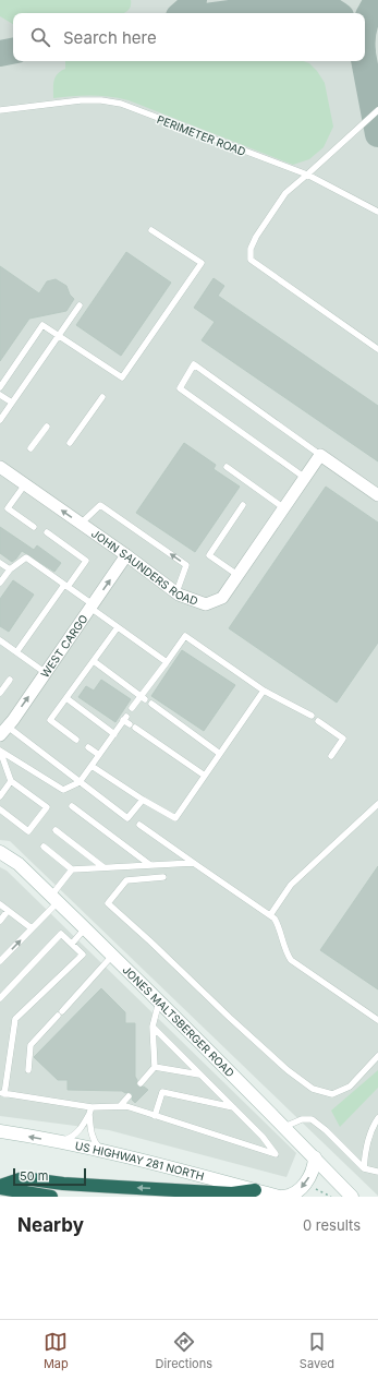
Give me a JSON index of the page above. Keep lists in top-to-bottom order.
{
  "streets": {
    "street": [
      "JOHN SAUNDERS ROAD",
      "WEST CARGO",
      "JONES MALTSBERGER ROAD",
      "US HIGHWAY 281 NORTH"
    ],
    "lane": ["PERIMETER ROAD"]
  },
  "crossings": [
    ["JOHN SAUNDERS ROAD", "WEST CARGO"]
  ],
  "one_way": ["WEST CARGO"],
  "scale_bar": "50 m",
  "page": {
    "search": "Search here",
    "scale": "50 m",
    "heading": ["Nearby", "0 results"],
    "nav": ["Map", "Directions", "Saved"]
  }
}
